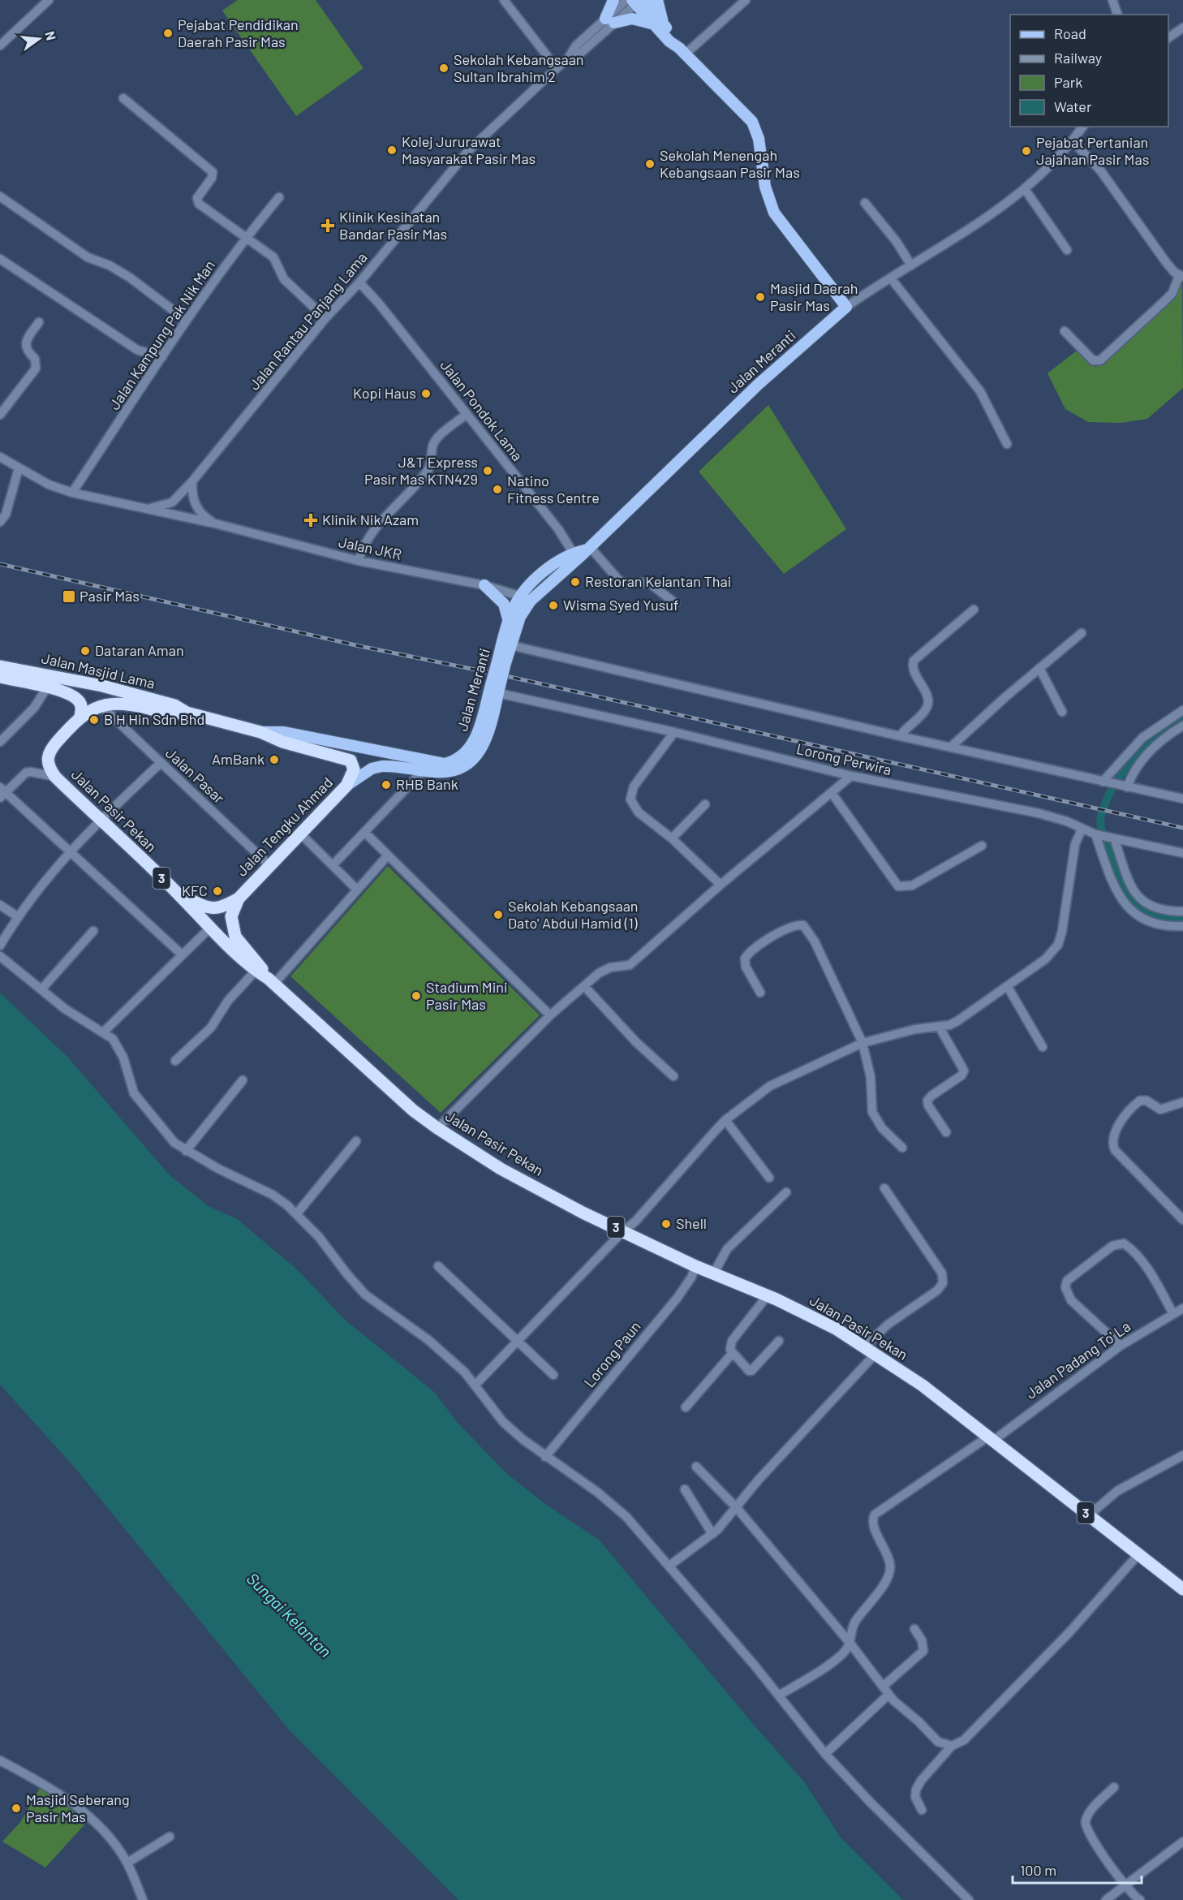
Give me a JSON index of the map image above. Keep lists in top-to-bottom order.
{
  "streets": {
    "highway": [
      "Jalan Masjid Lama",
      "Jalan Pasir Pekan",
      "Jalan Tengku Ahmad",
      "3"
    ],
    "main road": ["Jalan Meranti"],
    "street": [
      "Jalan Rantau Panjang Lama",
      "Jalan Kampung Pak Nik Man",
      "Jalan Pondok Lama",
      "Jalan JKR",
      "Lorong Perwira",
      "Jalan Pasar",
      "Lorong Paun",
      "Jalan Padang To' La"
    ]
  },
  "crossings": [
    ["Jalan Rantau Panjang Lama", "Jalan Pondok Lama"],
    ["Jalan Rantau Panjang Lama", "Jalan JKR"],
    ["Jalan Kampung Pak Nik Man", "Jalan JKR"],
    ["Jalan Meranti", "Jalan Pondok Lama"],
    ["Jalan Meranti", "Jalan JKR"],
    ["Jalan Meranti", "Jalan Masjid Lama"],
    ["Jalan Meranti", "Lorong Perwira"],
    ["Jalan Meranti", "Jalan Tengku Ahmad"],
    ["Jalan Masjid Lama", "Jalan Pasar"],
    ["Jalan Masjid Lama", "Jalan Tengku Ahmad"],
    ["Jalan Masjid Lama", "3"],
    ["Jalan Pasar", "Jalan Tengku Ahmad"],
    ["Jalan Pasir Pekan", "3"],
    ["Jalan Pasir Pekan", "Lorong Paun"],
    ["Jalan Pasir Pekan", "Jalan Padang To' La"],
    ["Jalan Tengku Ahmad", "3"],
    ["3", "Jalan Padang To' La"]
  ],
  "water": ["Sungai Kelantan"],
  "places": {
    "other": [
      "Pejabat Pendidikan Daerah Pasir Mas",
      "Sekolah Kebangsaan Sultan Ibrahim 2",
      "Kolej Jururawat Masyarakat Pasir Mas",
      "Pejabat Pertanian Jajahan Pasir Mas",
      "Sekolah Menengah Kebangsaan Pasir Mas",
      "Masjid Daerah Pasir Mas",
      "Kopi Haus",
      "J&T Express Pasir Mas KTN429",
      "Natino Fitness Centre",
      "Restoran Kelantan Thai",
      "Wisma Syed Yusuf",
      "Dataran Aman",
      "B H Hin Sdn Bhd",
      "AmBank",
      "RHB Bank",
      "KFC",
      "Sekolah Kebangsaan Dato' Abdul Hamid (1)",
      "Stadium Mini Pasir Mas",
      "Shell",
      "Masjid Seberang Pasir Mas"
    ],
    "health": ["Klinik Kesihatan Bandar Pasir Mas", "Klinik Nik Azam"],
    "transit": ["Pasir Mas"]
  },
  "legend": [
    "Road",
    "Railway",
    "Park",
    "Water"
  ],
  "scale_bar": "100 m",
  "north": "right"
}
